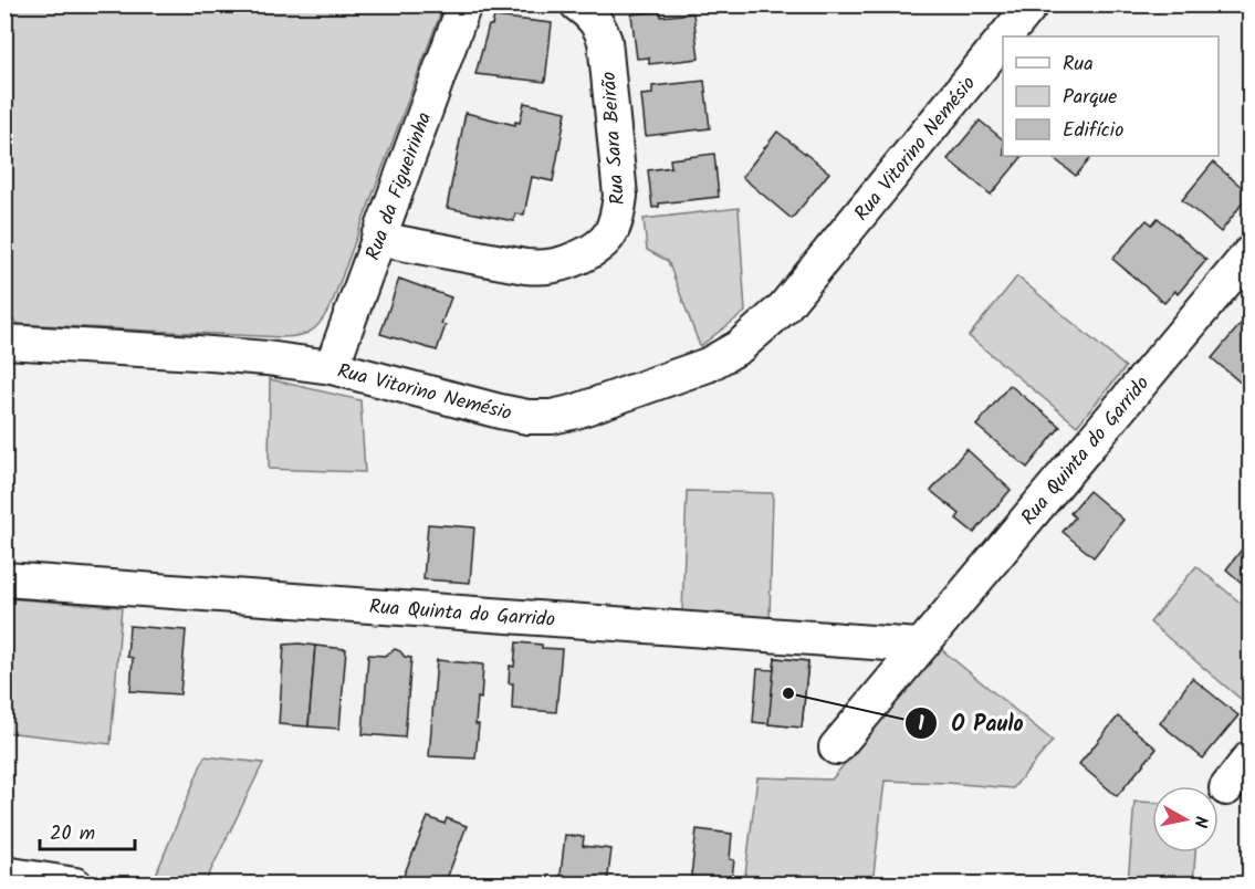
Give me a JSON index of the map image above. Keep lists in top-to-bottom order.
{
  "streets": {
    "street": [
      "Rua Sara Beirão",
      "Rua Vitorino Nemésio",
      "Rua da Figueirinha",
      "Rua Quinta do Garrido"
    ]
  },
  "crossings": [
    ["Rua Sara Beirão", "Rua da Figueirinha"],
    ["Rua Vitorino Nemésio", "Rua da Figueirinha"]
  ],
  "places": ["O Paulo"],
  "legend": ["Rua", "Parque", "Edifício"],
  "scale_bar": "20 m",
  "north": "right"
}
